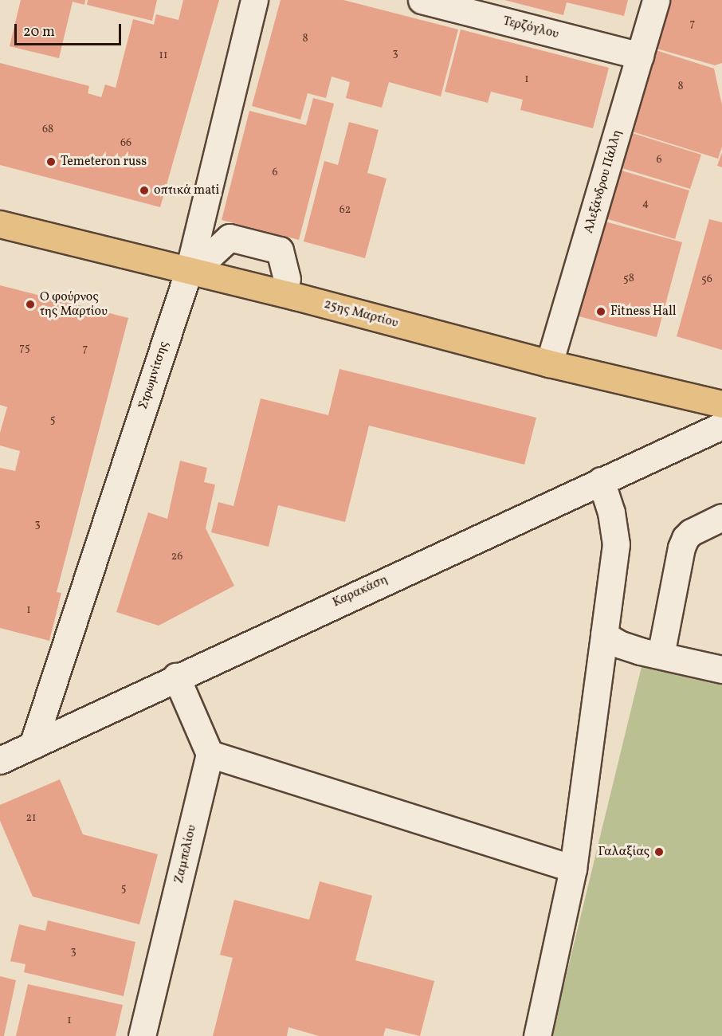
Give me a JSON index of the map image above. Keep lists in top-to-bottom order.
{
  "streets": {
    "main road": ["25ης Μαρτίου"],
    "street": [
      "Τερζόγλου",
      "Αλεξάνδρου Πάλλη",
      "Στρωμνίτσης",
      "Καρακάση",
      "Ζαμπελίου"
    ]
  },
  "crossings": [
    ["Τερζόγλου", "Αλεξάνδρου Πάλλη"],
    ["Αλεξάνδρου Πάλλη", "25ης Μαρτίου"],
    ["25ης Μαρτίου", "Στρωμνίτσης"],
    ["Στρωμνίτσης", "Καρακάση"]
  ],
  "places": [
    "Temeteron russ",
    "οπτικά mati",
    "Ο φούρνος της Μαρτίου",
    "Fitness Hall",
    "Γαλαξίας"
  ],
  "house_numbers": [
    "7",
    "8",
    "3",
    "11",
    "1",
    "8",
    "68",
    "66",
    "6",
    "6",
    "4",
    "62",
    "58",
    "56",
    "75",
    "7",
    "5",
    "3",
    "26",
    "1",
    "21",
    "5",
    "3",
    "1"
  ],
  "scale_bar": "20 m"
}
